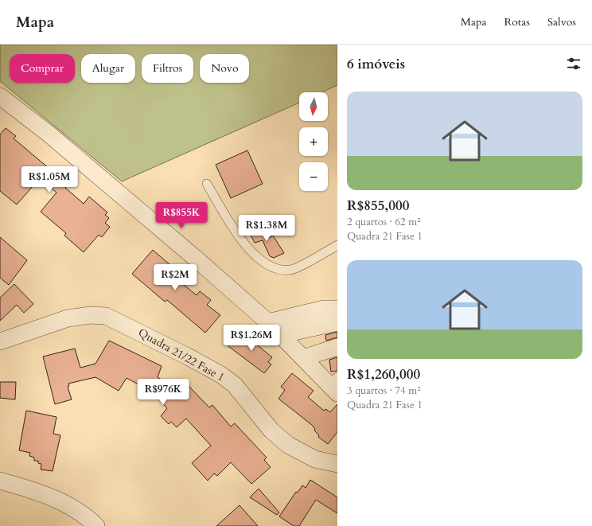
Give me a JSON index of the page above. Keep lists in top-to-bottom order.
{
  "streets": {
    "street": ["Quadra 21/22 Fase 1"]
  },
  "north": "bottom",
  "page": {
    "header": "Mapa",
    "nav": ["Mapa", "Rotas", "Salvos"],
    "heading": "6 imóveis",
    "chip": [
      "Comprar",
      "Alugar",
      "Filtros",
      "Novo"
    ],
    "list": [
      {
        "name": "R$855,000",
        "note": "2 quartos · 62 m² · Quadra 21 Fase 1"
      },
      {
        "name": "R$1,260,000",
        "note": "3 quartos · 74 m² · Quadra 21 Fase 1"
      }
    ],
    "map_buttons": ["+", "−"],
    "price": [
      "R$1.05M",
      "R$855K",
      "R$1.38M",
      "R$2M",
      "R$1.26M",
      "R$976K"
    ]
  }
}
